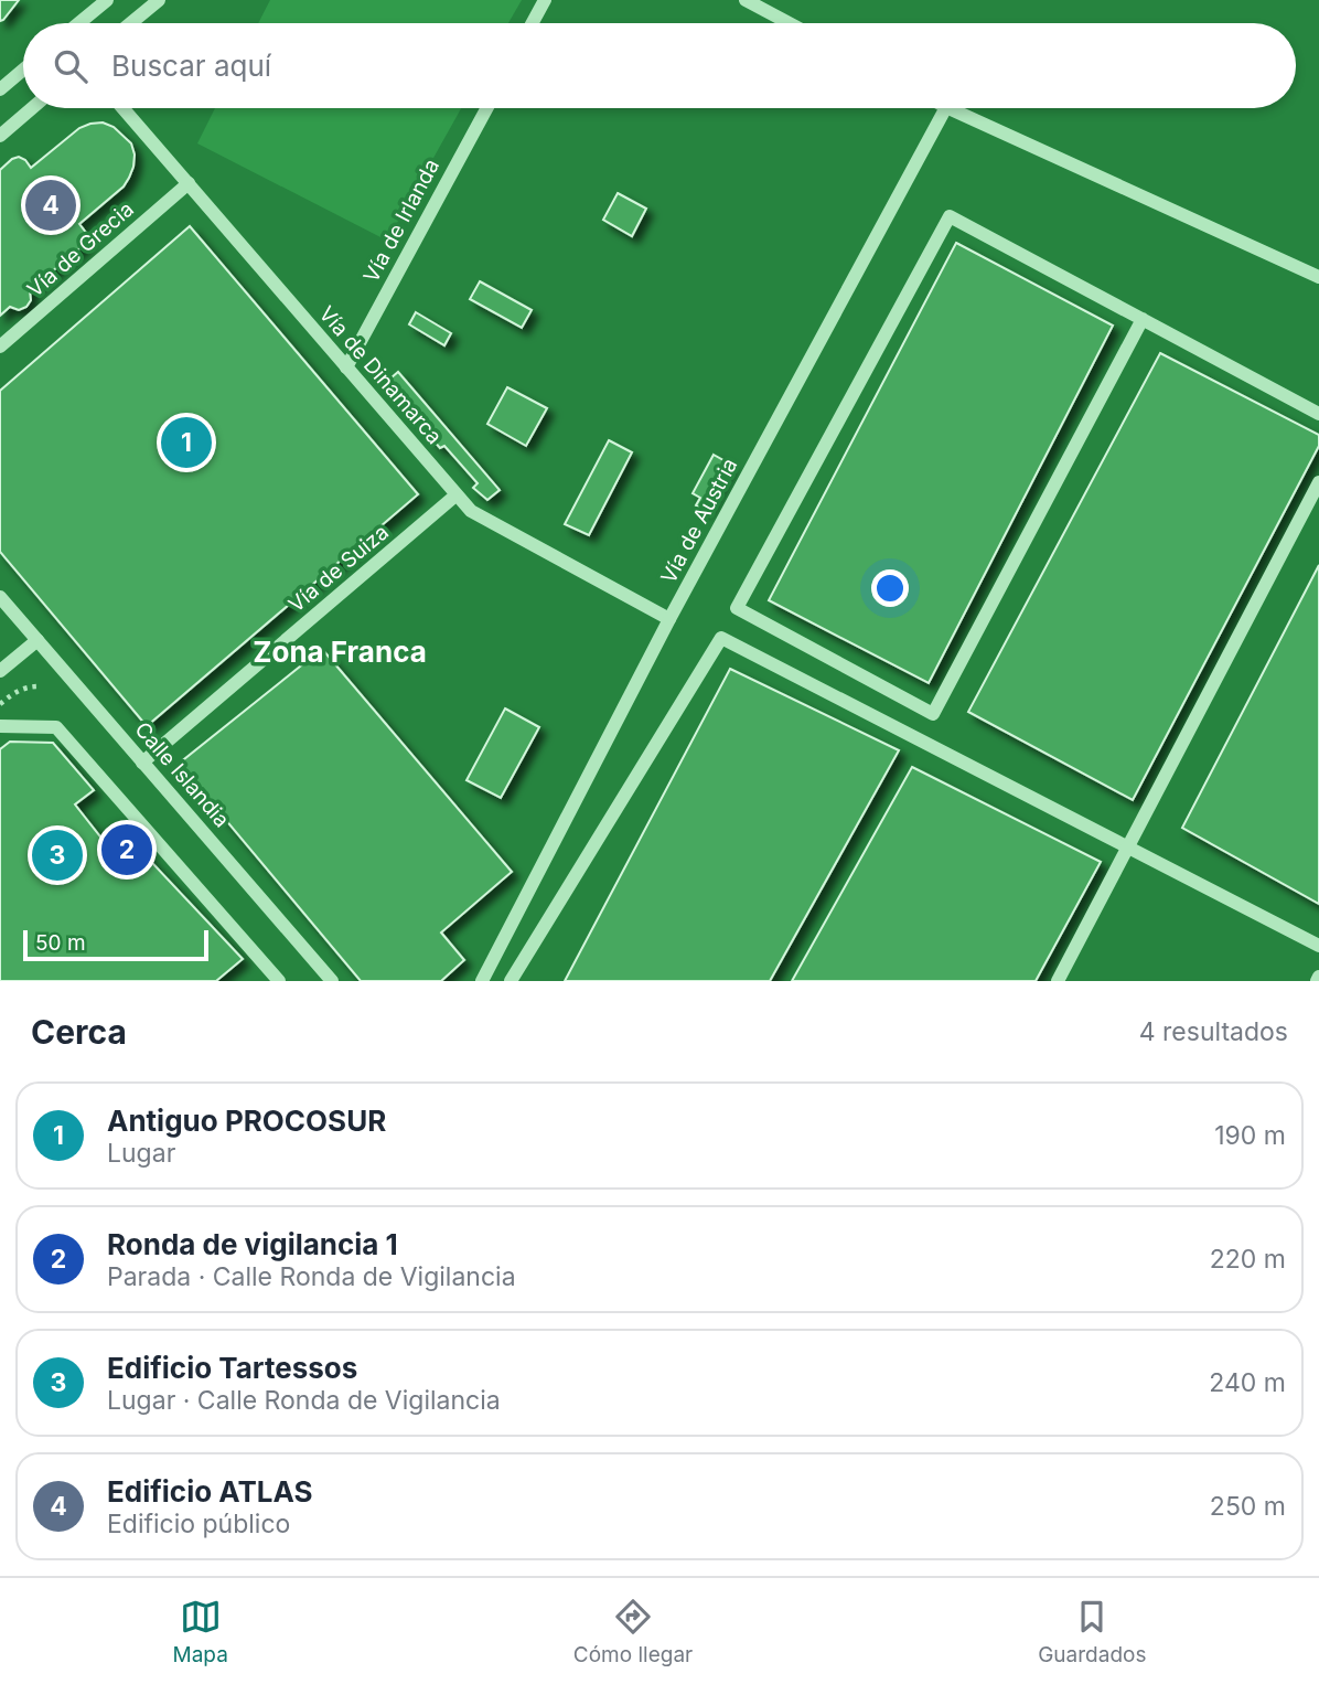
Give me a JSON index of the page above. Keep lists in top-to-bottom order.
{
  "streets": {
    "street": [
      "Vía de Irlanda",
      "Vía de Grecia",
      "Vía de Dinamarca",
      "Vía de Austria",
      "Vía de Suiza",
      "Calle Islandia"
    ]
  },
  "crossings": [
    ["Vía de Irlanda", "Vía de Dinamarca"],
    ["Vía de Grecia", "Vía de Dinamarca"],
    ["Vía de Dinamarca", "Vía de Austria"],
    ["Vía de Dinamarca", "Vía de Suiza"],
    ["Vía de Suiza", "Calle Islandia"]
  ],
  "districts": ["Zona Franca"],
  "scale_bar": "50 m",
  "page": {
    "search": "Buscar aquí",
    "pins": [
      "4",
      "1",
      "2",
      "3"
    ],
    "scale": "50 m",
    "heading": ["Cerca", "4 resultados"],
    "list": [
      {
        "mark": "1",
        "name": "Antiguo PROCOSUR",
        "note": "Lugar",
        "value": "190 m"
      },
      {
        "mark": "2",
        "name": "Ronda de vigilancia 1",
        "note": "Parada · Calle Ronda de Vigilancia",
        "value": "220 m"
      },
      {
        "mark": "3",
        "name": "Edificio Tartessos",
        "note": "Lugar · Calle Ronda de Vigilancia",
        "value": "240 m"
      },
      {
        "mark": "4",
        "name": "Edificio ATLAS",
        "note": "Edificio público",
        "value": "250 m"
      }
    ],
    "nav": ["Mapa", "Cómo llegar", "Guardados"]
  }
}
